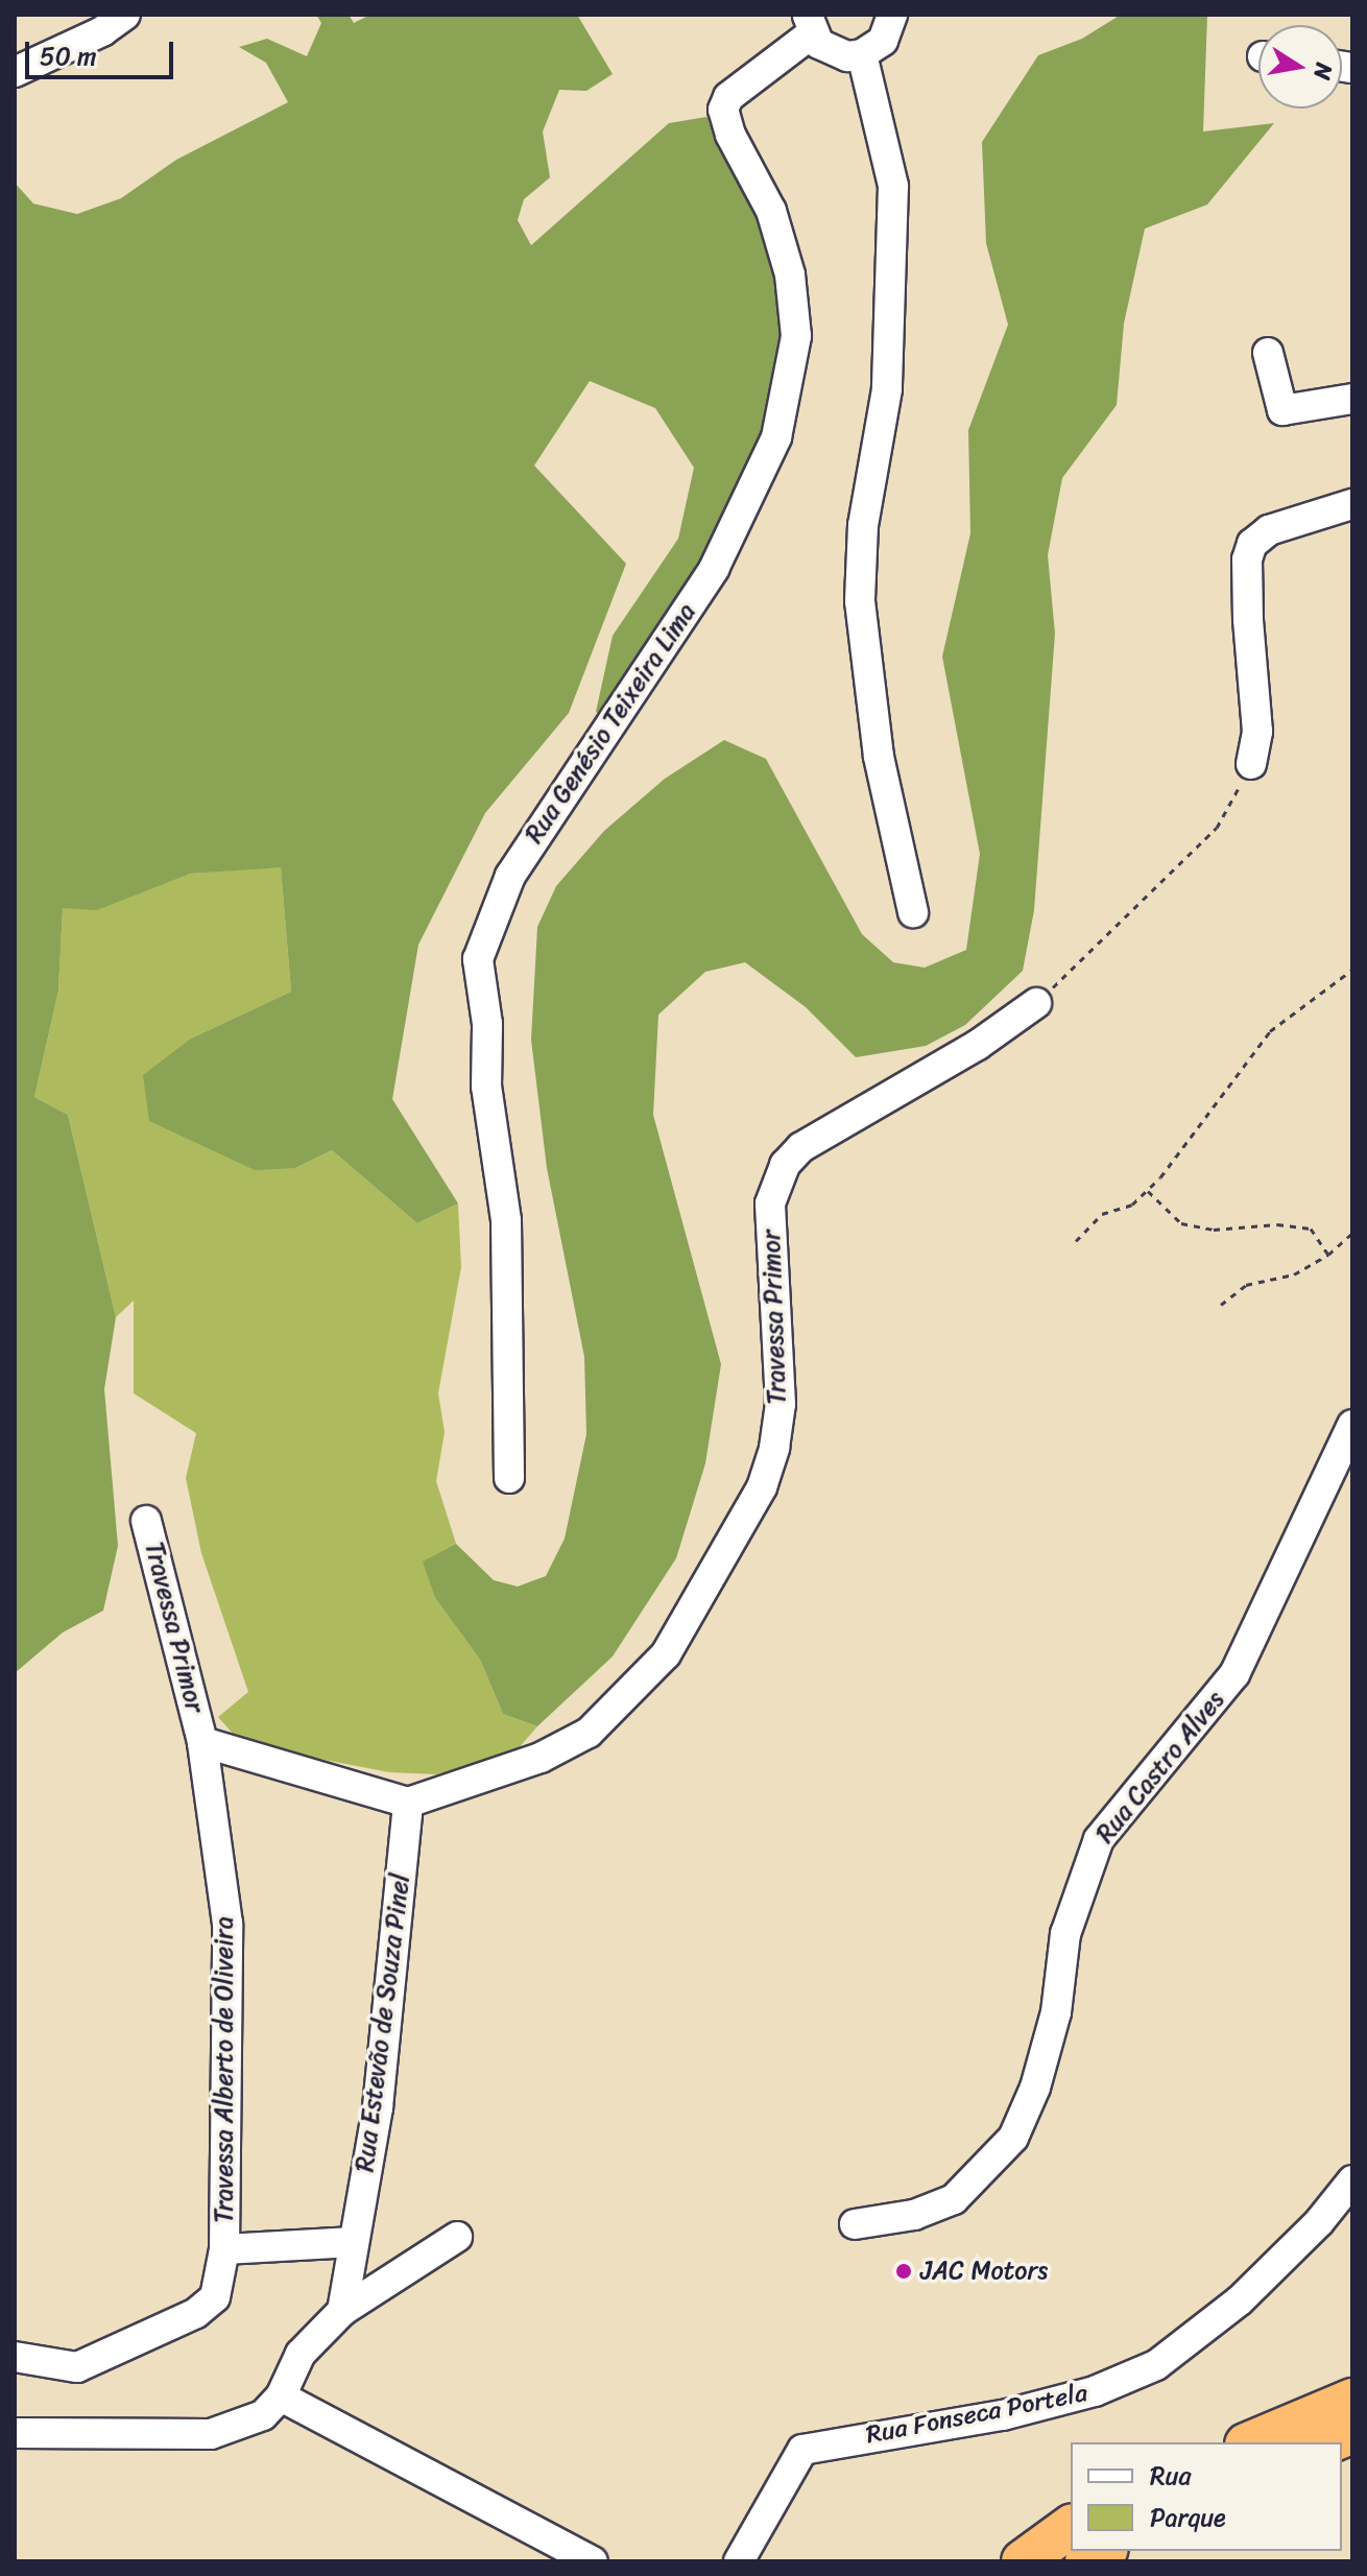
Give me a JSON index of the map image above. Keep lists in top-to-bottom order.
{
  "streets": {
    "street": [
      "Rua Genésio Teixeira Lima",
      "Travessa Primor",
      "Rua Castro Alves",
      "Rua Estevão de Souza Pinel",
      "Travessa Alberto de Oliveira",
      "Rua Fonseca Portela"
    ]
  },
  "crossings": [
    ["Travessa Primor", "Rua Estevão de Souza Pinel"],
    ["Travessa Primor", "Travessa Alberto de Oliveira"]
  ],
  "places": ["JAC Motors"],
  "legend": ["Rua", "Parque"],
  "scale_bar": "50 m",
  "north": "right"
}
